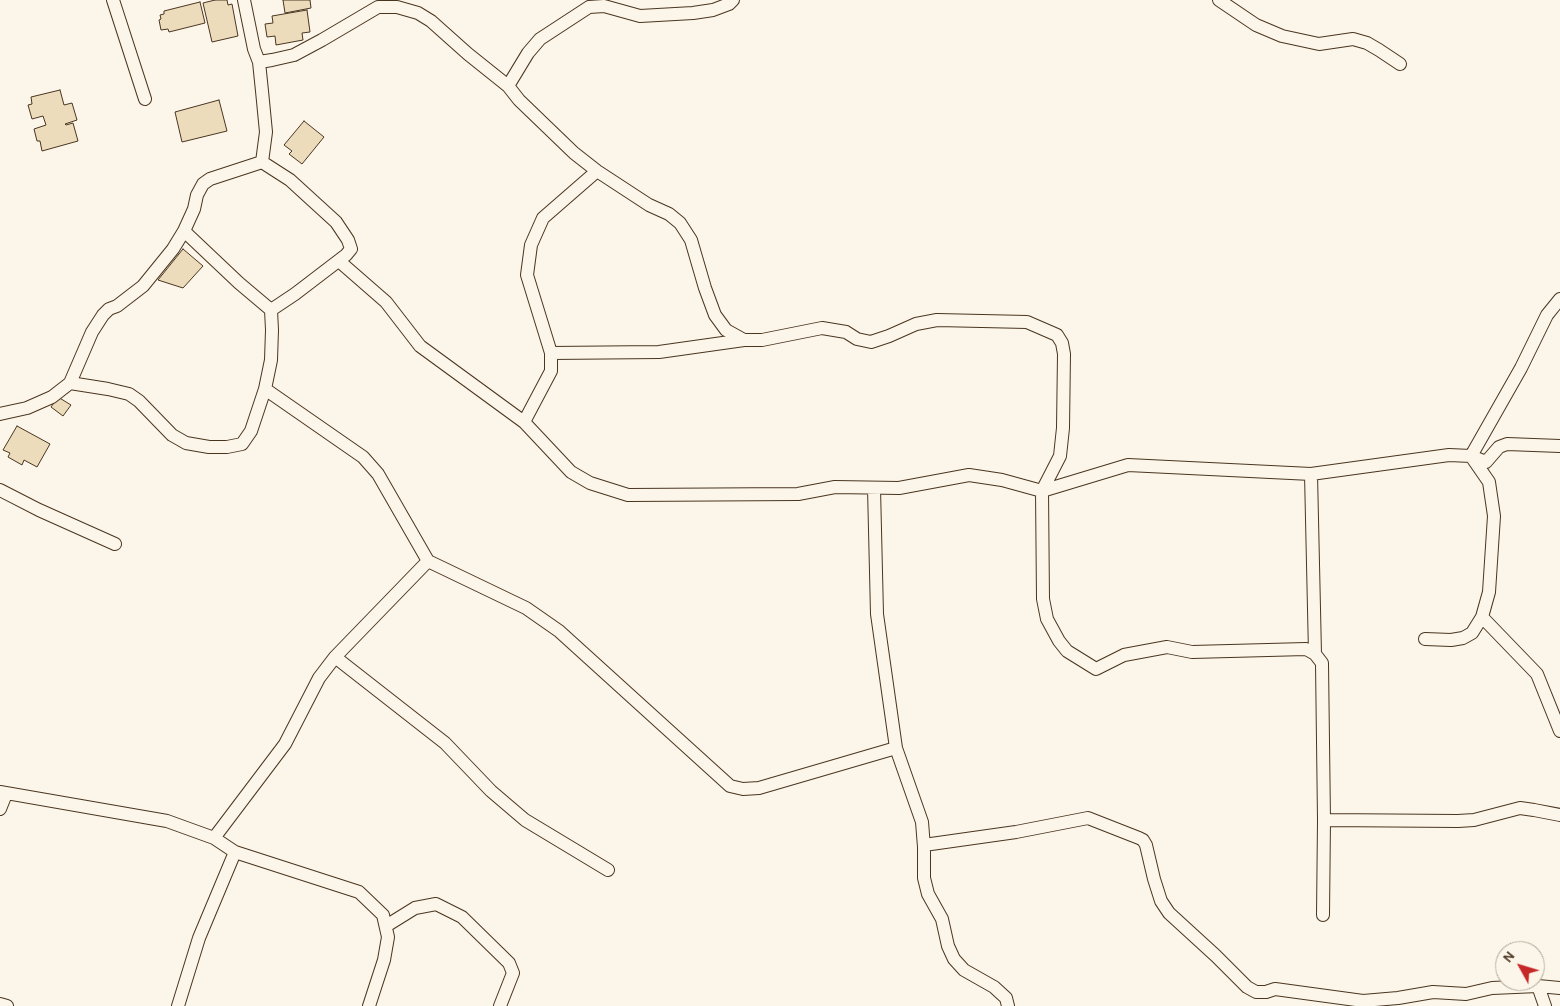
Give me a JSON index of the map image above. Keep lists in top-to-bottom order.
{
  "north": "top left"
}
